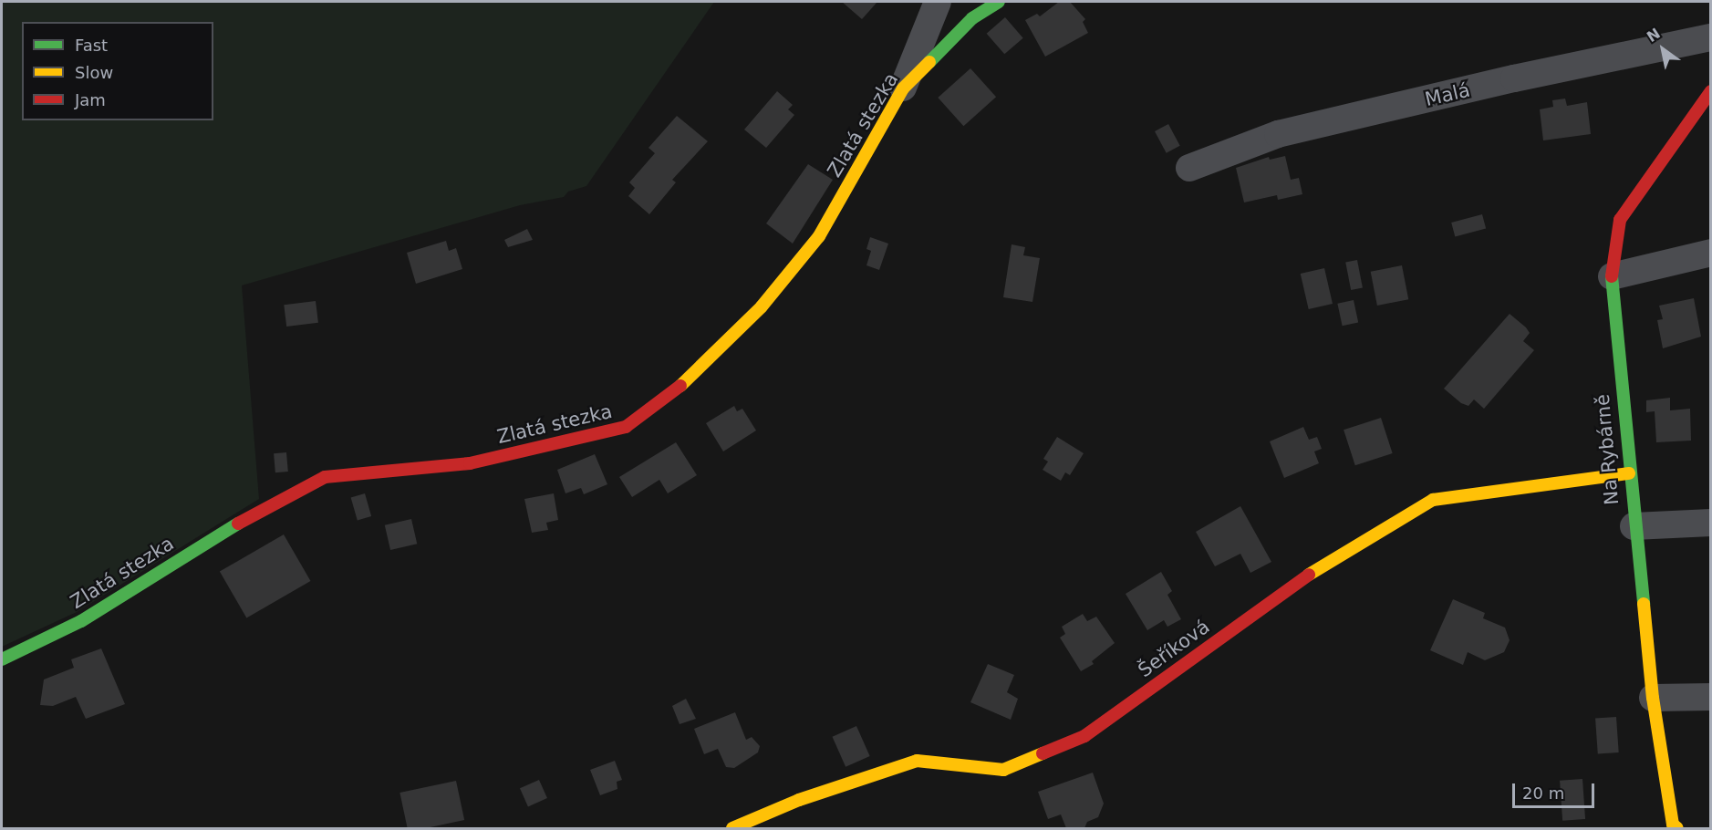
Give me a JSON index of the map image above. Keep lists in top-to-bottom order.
{
  "streets": {
    "street": [
      "Malá",
      "Zlatá stezka",
      "Na Rybárně",
      "Šeříková"
    ]
  },
  "crossings": [
    ["Na Rybárně", "Šeříková"]
  ],
  "legend": ["Fast", "Slow", "Jam"],
  "scale_bar": "20 m",
  "north": "top left"
}
